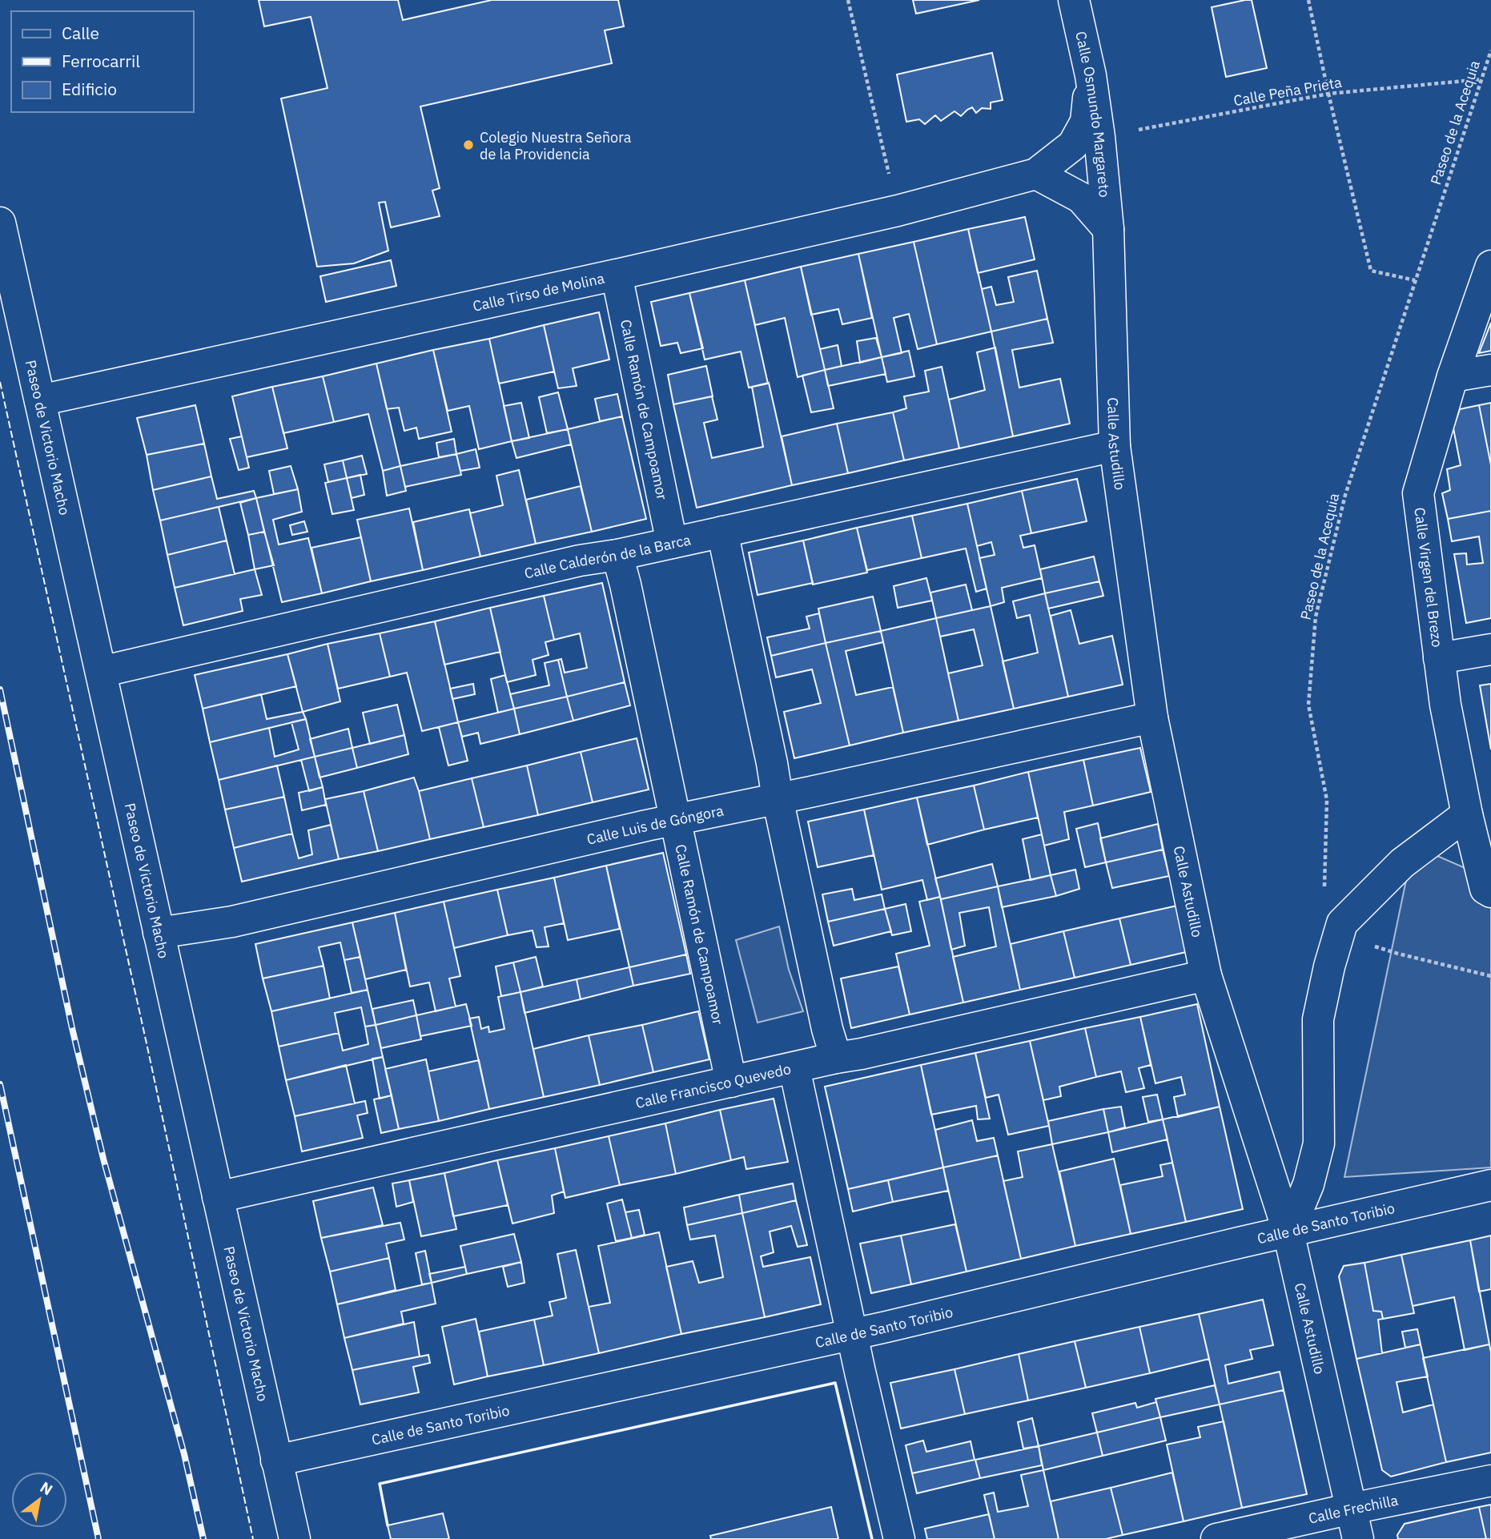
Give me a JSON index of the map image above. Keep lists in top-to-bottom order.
{
  "streets": {
    "street": [
      "Calle Osmundo Margareto",
      "Calle Tirso de Molina",
      "Calle Ramón de Campoamor",
      "Paseo de Victorio Macho",
      "Calle Astudillo",
      "Calle Calderón de la Barca",
      "Calle Virgen del Brezo",
      "Calle Luis de Góngora",
      "Calle Francisco Quevedo",
      "Calle de Santo Toribio",
      "Calle Frechilla"
    ],
    "path": ["Calle Peña Prieta", "Paseo de la Acequia"]
  },
  "crossings": [
    ["Calle Peña Prieta", "Calle Osmundo Margareto"],
    ["Calle Peña Prieta", "Paseo de la Acequia"],
    ["Calle Osmundo Margareto", "Calle Tirso de Molina"],
    ["Calle Osmundo Margareto", "Calle Astudillo"],
    ["Calle Tirso de Molina", "Calle Ramón de Campoamor"],
    ["Calle Tirso de Molina", "Paseo de Victorio Macho"],
    ["Calle Ramón de Campoamor", "Calle Calderón de la Barca"],
    ["Calle Ramón de Campoamor", "Calle Luis de Góngora"],
    ["Calle Ramón de Campoamor", "Calle Francisco Quevedo"],
    ["Paseo de Victorio Macho", "Calle Calderón de la Barca"],
    ["Paseo de Victorio Macho", "Calle Luis de Góngora"],
    ["Paseo de Victorio Macho", "Calle Francisco Quevedo"],
    ["Paseo de Victorio Macho", "Calle de Santo Toribio"],
    ["Calle Astudillo", "Calle Calderón de la Barca"],
    ["Calle Astudillo", "Calle Luis de Góngora"],
    ["Calle Astudillo", "Calle Francisco Quevedo"],
    ["Calle Astudillo", "Calle de Santo Toribio"],
    ["Calle Astudillo", "Calle Frechilla"]
  ],
  "places": ["Colegio Nuestra Señora de la Providencia"],
  "legend": ["Calle", "Ferrocarril", "Edificio"],
  "north": "top right"
}
